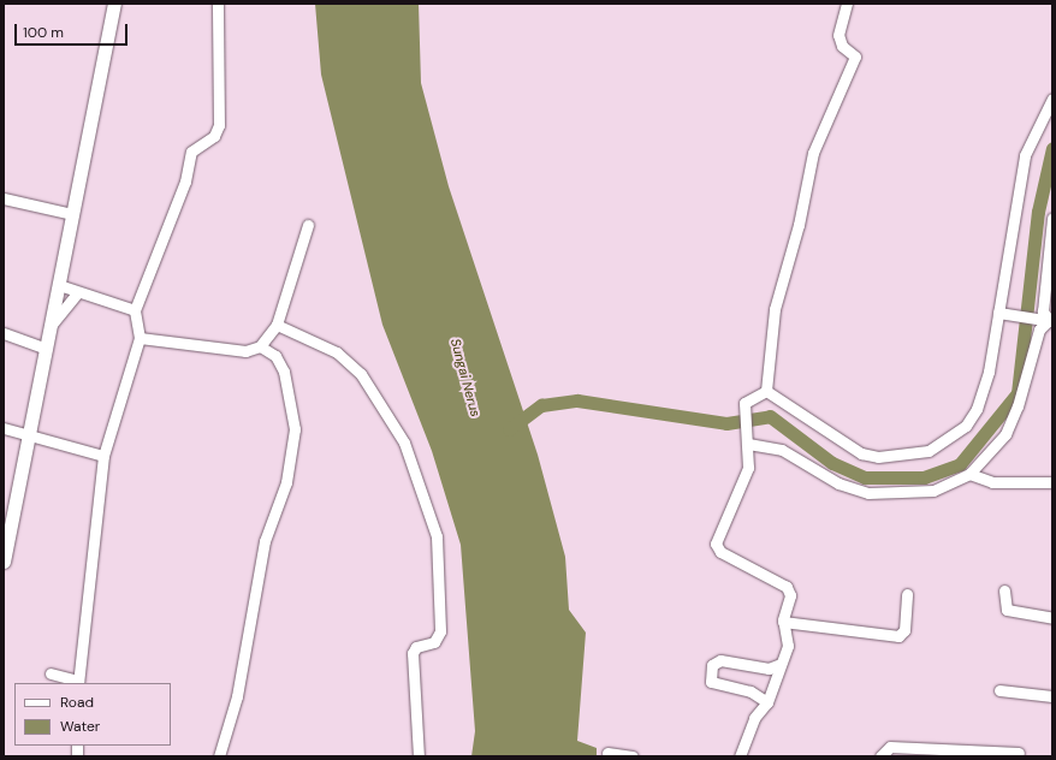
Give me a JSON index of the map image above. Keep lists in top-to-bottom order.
{
  "water": ["Sungai Nerus"],
  "legend": ["Road", "Water"],
  "scale_bar": "100 m"
}
